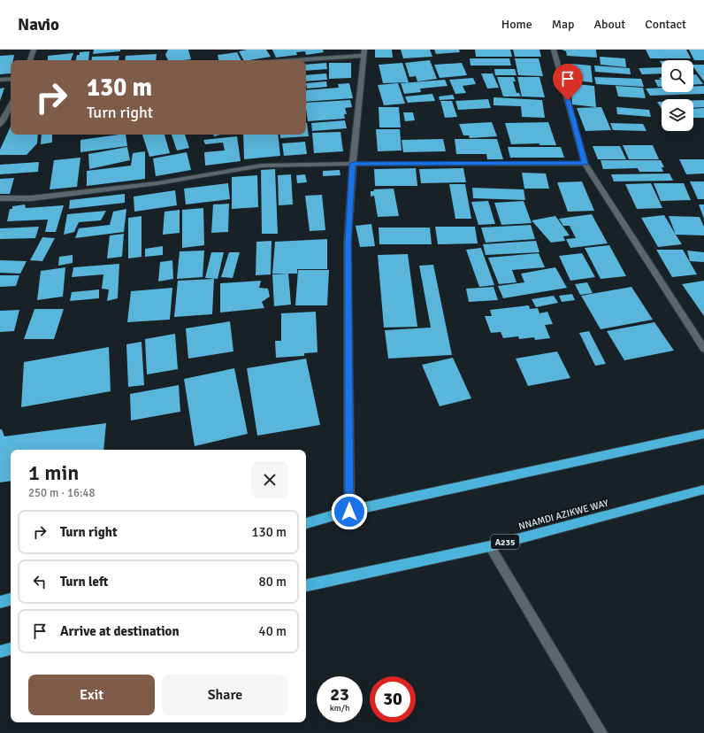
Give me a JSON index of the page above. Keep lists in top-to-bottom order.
{
  "streets": {
    "highway": ["NNAMDI AZIKWE WAY", "A235"]
  },
  "page": {
    "header": "Navio",
    "nav": [
      "Home",
      "Map",
      "About",
      "Contact"
    ],
    "turn": ["130 m", "Turn right"],
    "heading": ["1 min", "250 m · 16:48"],
    "list": [
      {
        "name": "Turn right",
        "value": "130 m"
      },
      {
        "name": "Turn left",
        "value": "80 m"
      },
      {
        "name": "Arrive at destination",
        "value": "40 m"
      }
    ],
    "buttons": ["Exit", "Share"],
    "speed": "23 km/h",
    "limit": "30"
  }
}
